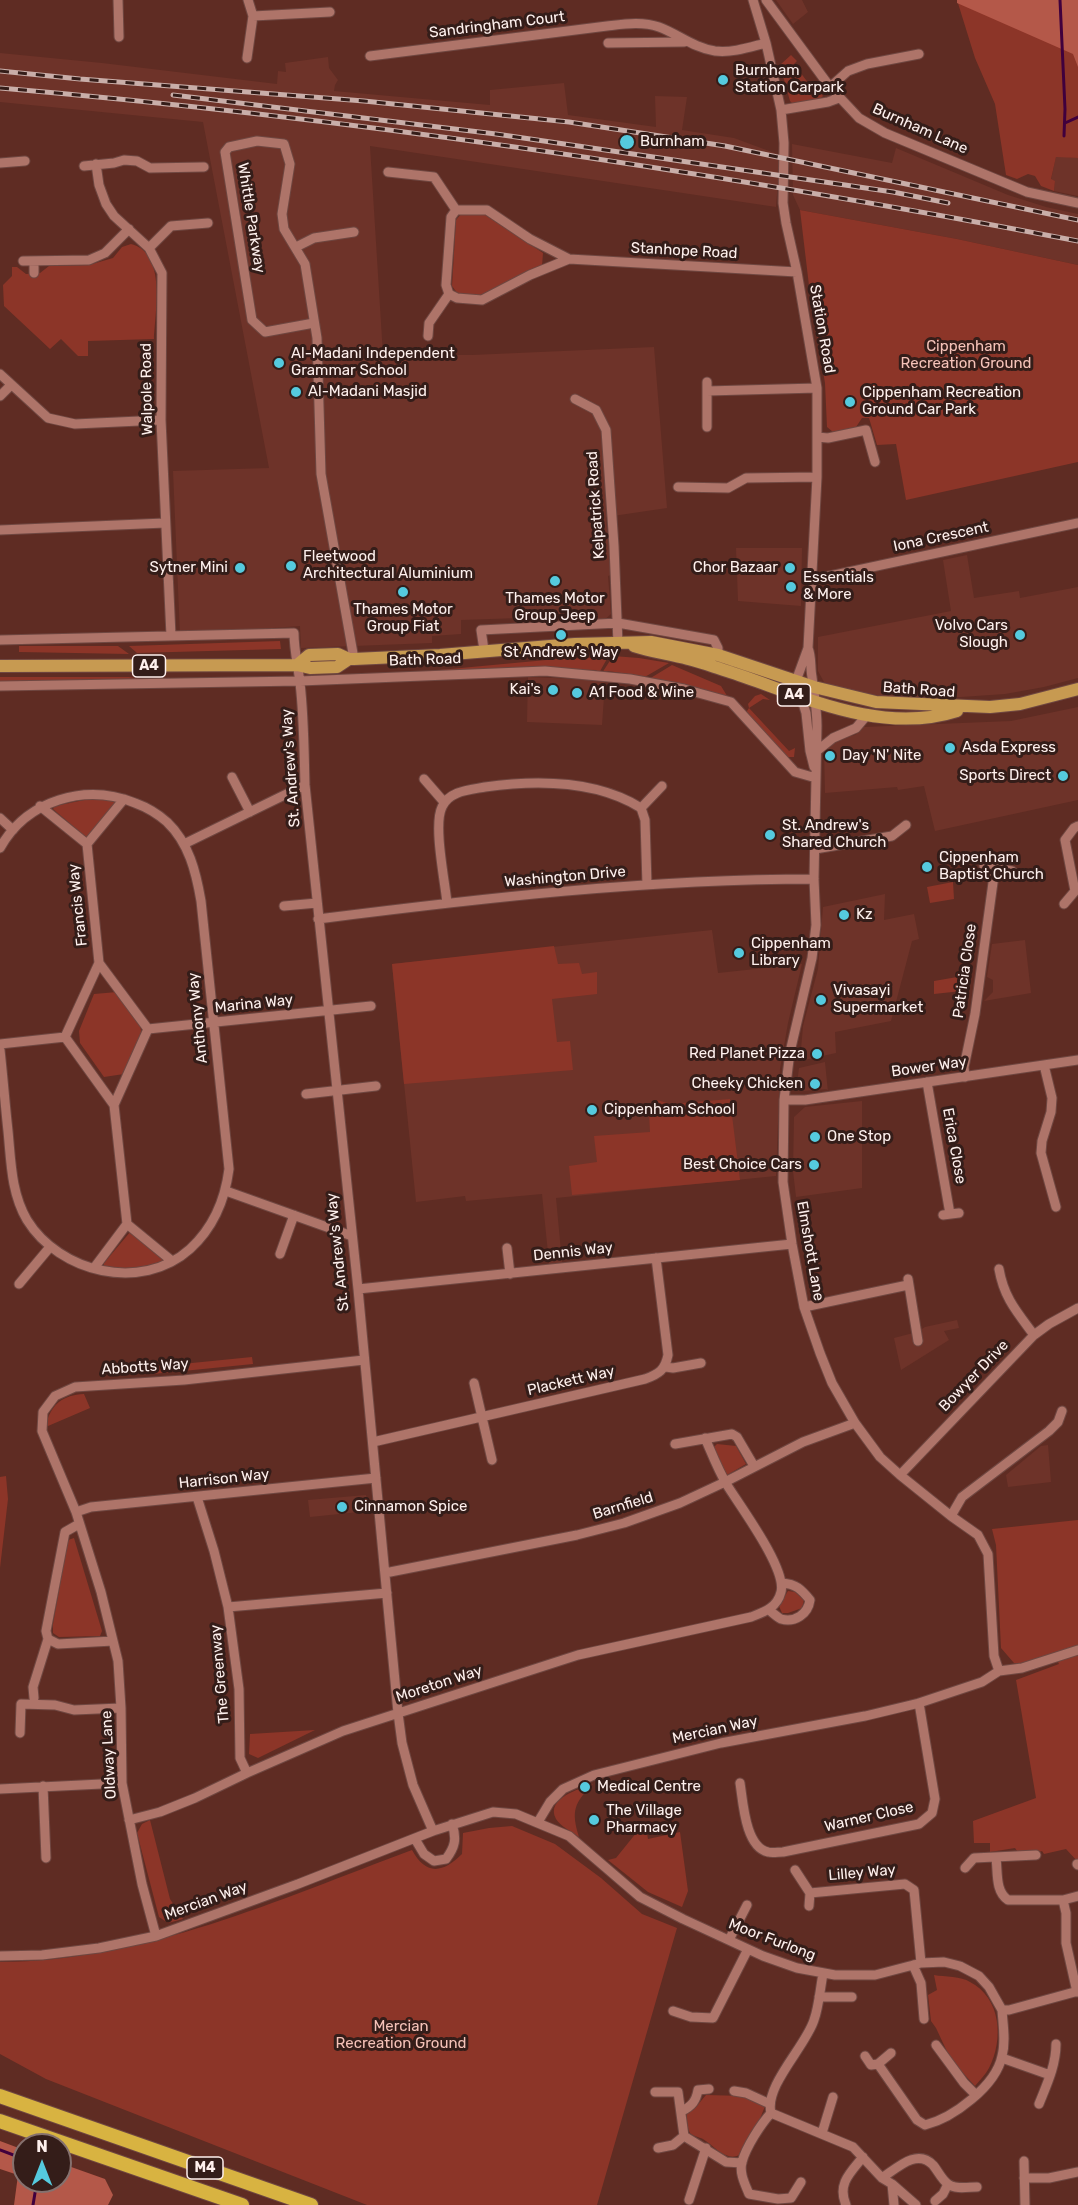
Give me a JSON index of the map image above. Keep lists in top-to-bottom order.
{
  "streets": {
    "highway": ["M4"],
    "main road": ["Bath Road", "A4"],
    "street": [
      "Sandringham Court",
      "Burnham Lane",
      "Whittle Parkway",
      "Stanhope Road",
      "Station Road",
      "Walpole Road",
      "Kelpatrick Road",
      "Iona Crescent",
      "St. Andrew's Way",
      "Washington Drive",
      "Francis Way",
      "Patricia Close",
      "Marina Way",
      "Anthony Way",
      "Bower Way",
      "Erica Close",
      "Elmshott Lane",
      "Dennis Way",
      "Abbotts Way",
      "Bowyer Drive",
      "Plackett Way",
      "Harrison Way",
      "Barnfield",
      "The Greenway",
      "Moreton Way",
      "Mercian Way",
      "Oldway Lane",
      "Warner Close",
      "Lilley Way",
      "Moor Furlong"
    ]
  },
  "crossings": [
    ["Sandringham Court", "Station Road"],
    ["Whittle Parkway", "Bath Road"],
    ["Stanhope Road", "Station Road"],
    ["Station Road", "Iona Crescent"],
    ["Station Road", "Bath Road"],
    ["Station Road", "Elmshott Lane"],
    ["Walpole Road", "St. Andrew's Way"],
    ["Kelpatrick Road", "Bath Road"],
    ["Bath Road", "St. Andrew's Way"],
    ["Bath Road", "Elmshott Lane"],
    ["St. Andrew's Way", "Washington Drive"],
    ["St. Andrew's Way", "Marina Way"],
    ["St. Andrew's Way", "Dennis Way"],
    ["St. Andrew's Way", "Abbotts Way"],
    ["St. Andrew's Way", "Plackett Way"],
    ["St. Andrew's Way", "Harrison Way"],
    ["St. Andrew's Way", "Barnfield"],
    ["St. Andrew's Way", "The Greenway"],
    ["St. Andrew's Way", "Moreton Way"],
    ["St. Andrew's Way", "Mercian Way"],
    ["Washington Drive", "Elmshott Lane"],
    ["Patricia Close", "Bower Way"],
    ["Marina Way", "Anthony Way"],
    ["Bower Way", "Erica Close"],
    ["Bower Way", "Elmshott Lane"],
    ["Elmshott Lane", "Dennis Way"],
    ["Elmshott Lane", "Bowyer Drive"],
    ["Elmshott Lane", "Barnfield"],
    ["Elmshott Lane", "Mercian Way"],
    ["Abbotts Way", "Harrison Way"],
    ["Abbotts Way", "Oldway Lane"],
    ["Harrison Way", "The Greenway"],
    ["Harrison Way", "Oldway Lane"],
    ["The Greenway", "Moreton Way"],
    ["Moreton Way", "Oldway Lane"],
    ["Mercian Way", "Oldway Lane"],
    ["Mercian Way", "Warner Close"],
    ["Mercian Way", "Moor Furlong"],
    ["Lilley Way", "Moor Furlong"]
  ],
  "parks": ["Cippenham Recreation Ground", "Mercian Recreation Ground"],
  "places": [
    "Burnham Station Carpark",
    "Burnham",
    "Al-Madani Independent Grammar School",
    "Al-Madani Masjid",
    "Cippenham Recreation Ground Car Park",
    "Fleetwood Architectural Aluminium",
    "Sytner Mini",
    "Chor Bazaar",
    "Thames Motor Group Jeep",
    "Essentials & More",
    "Thames Motor Group Fiat",
    "St Andrew's Way",
    "Volvo Cars Slough",
    "Kai's",
    "A1 Food & Wine",
    "Asda Express",
    "Day 'N' Nite",
    "Sports Direct",
    "St. Andrew's Shared Church",
    "Cippenham Baptist Church",
    "Kz",
    "Cippenham Library",
    "Vivasayi Supermarket",
    "Red Planet Pizza",
    "Cheeky Chicken",
    "Cippenham School",
    "One Stop",
    "Best Choice Cars",
    "Cinnamon Spice",
    "Medical Centre",
    "The Village Pharmacy"
  ],
  "north": "top"
}
